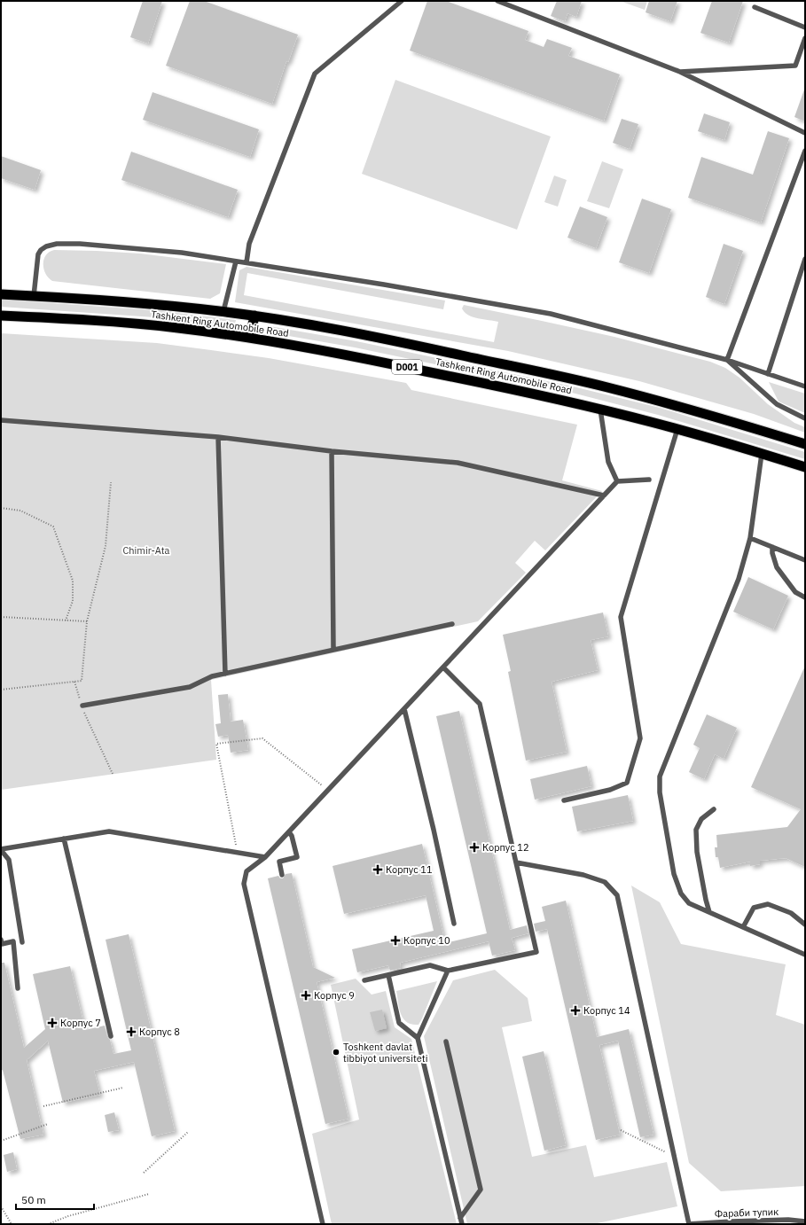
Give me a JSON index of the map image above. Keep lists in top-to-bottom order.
{
  "streets": {
    "highway": ["Tashkent Ring Automobile Road", "D001"],
    "lane": ["Фараби тупик"]
  },
  "parks": ["Chimir-Ata"],
  "places": {
    "health": [
      "Корпус 12",
      "Корпус 11",
      "Корпус 10",
      "Корпус 9",
      "Корпус 14",
      "Корпус 7",
      "Корпус 8"
    ],
    "other": ["Toshkent davlat tibbiyot universiteti"]
  },
  "scale_bar": "50 m"
}
